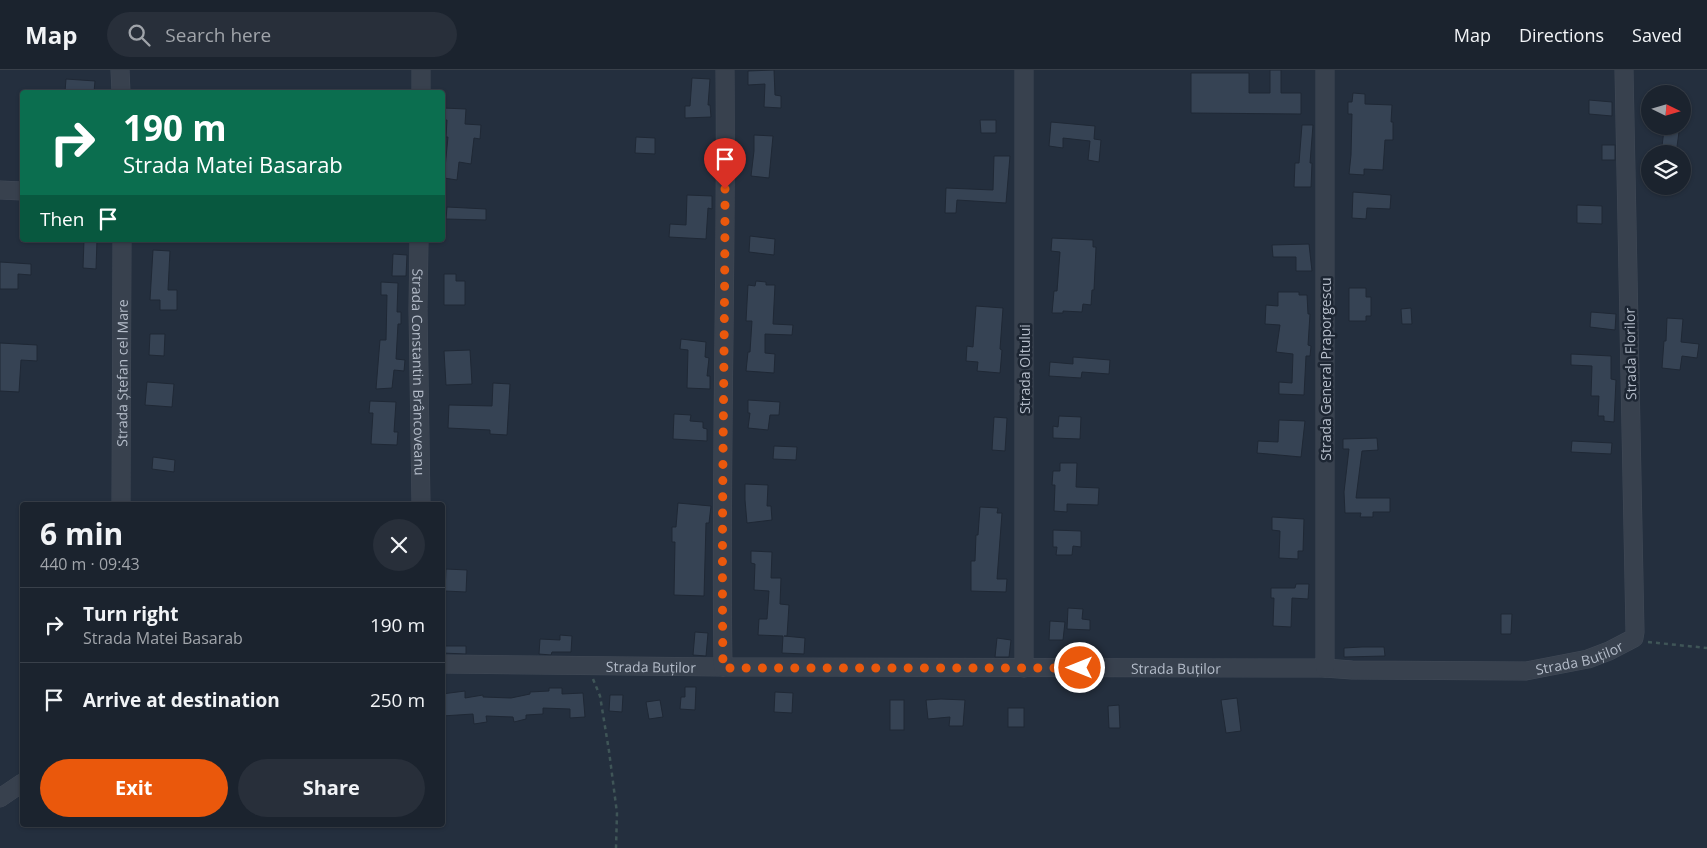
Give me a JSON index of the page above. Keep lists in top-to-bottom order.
{
  "streets": {
    "street": [
      "Strada Florilor",
      "Strada Oltului",
      "Strada General Praporgescu",
      "Strada Ștefan cel Mare",
      "Strada Constantin Brâncoveanu",
      "Strada Buților"
    ]
  },
  "crossings": [
    ["Strada Florilor", "Strada Buților"],
    ["Strada Oltului", "Strada Buților"],
    ["Strada General Praporgescu", "Strada Buților"]
  ],
  "north": "right",
  "page": {
    "header": "Map",
    "search": "Search here",
    "nav": ["Map", "Directions", "Saved"],
    "turn": ["190 m", "Strada Matei Basarab"],
    "then": "Then",
    "heading": ["6 min", "440 m · 09:43"],
    "list": [
      {
        "name": "Turn right",
        "note": "Strada Matei Basarab",
        "value": "190 m"
      },
      {
        "name": "Arrive at destination",
        "value": "250 m"
      }
    ],
    "buttons": ["Exit", "Share"]
  }
}
